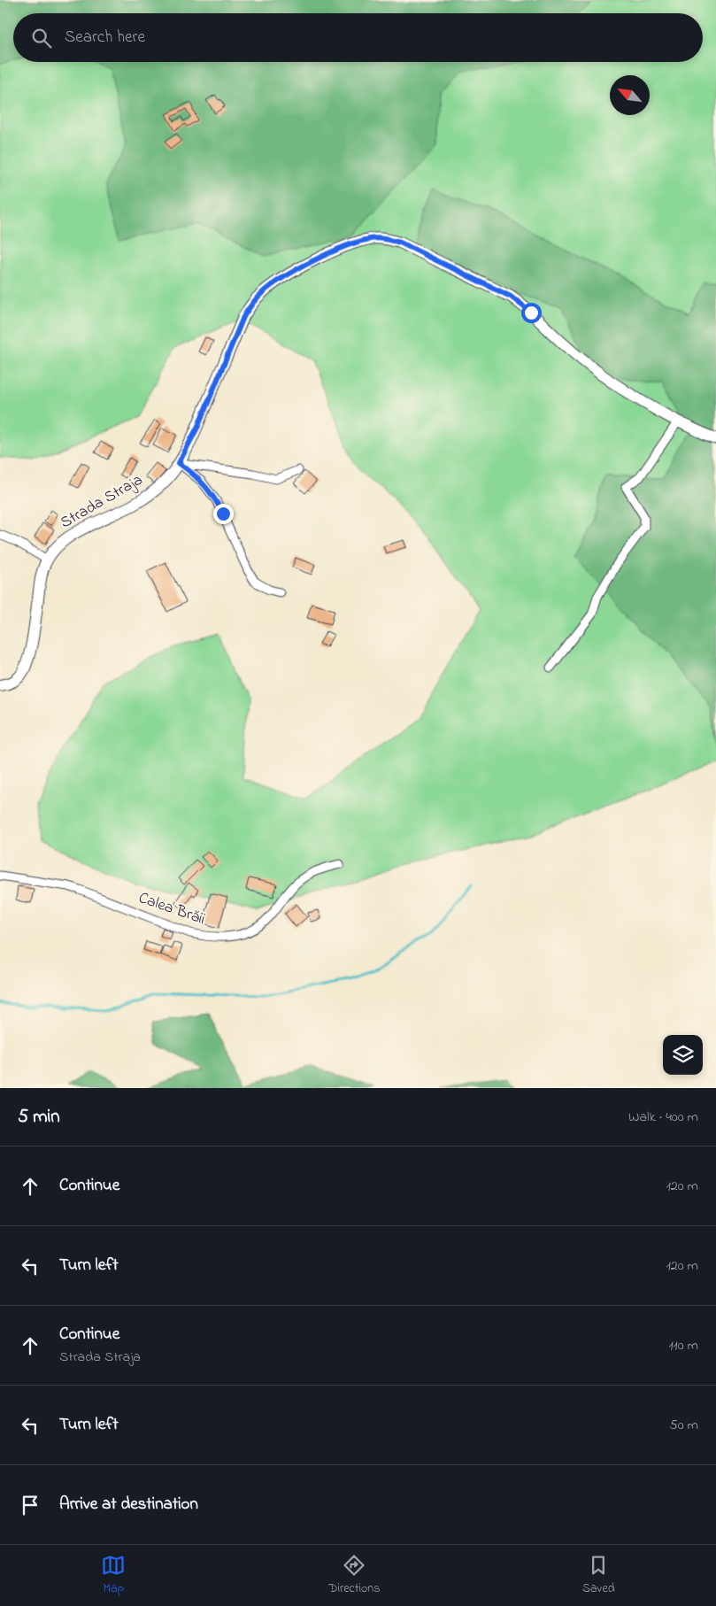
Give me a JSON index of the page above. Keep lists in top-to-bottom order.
{
  "streets": {
    "main road": ["Strada Straja"],
    "street": ["Calea Brăii"]
  },
  "north": "top left",
  "page": {
    "search": "Search here",
    "heading": ["5 min", "Walk · 400 m"],
    "list": [
      ["Continue", "120 m"],
      ["Turn left", "120 m"],
      ["Continue", "Strada Straja", "110 m"],
      ["Turn left", "50 m"],
      "Arrive at destination"
    ],
    "nav": ["Map", "Directions", "Saved"]
  }
}
